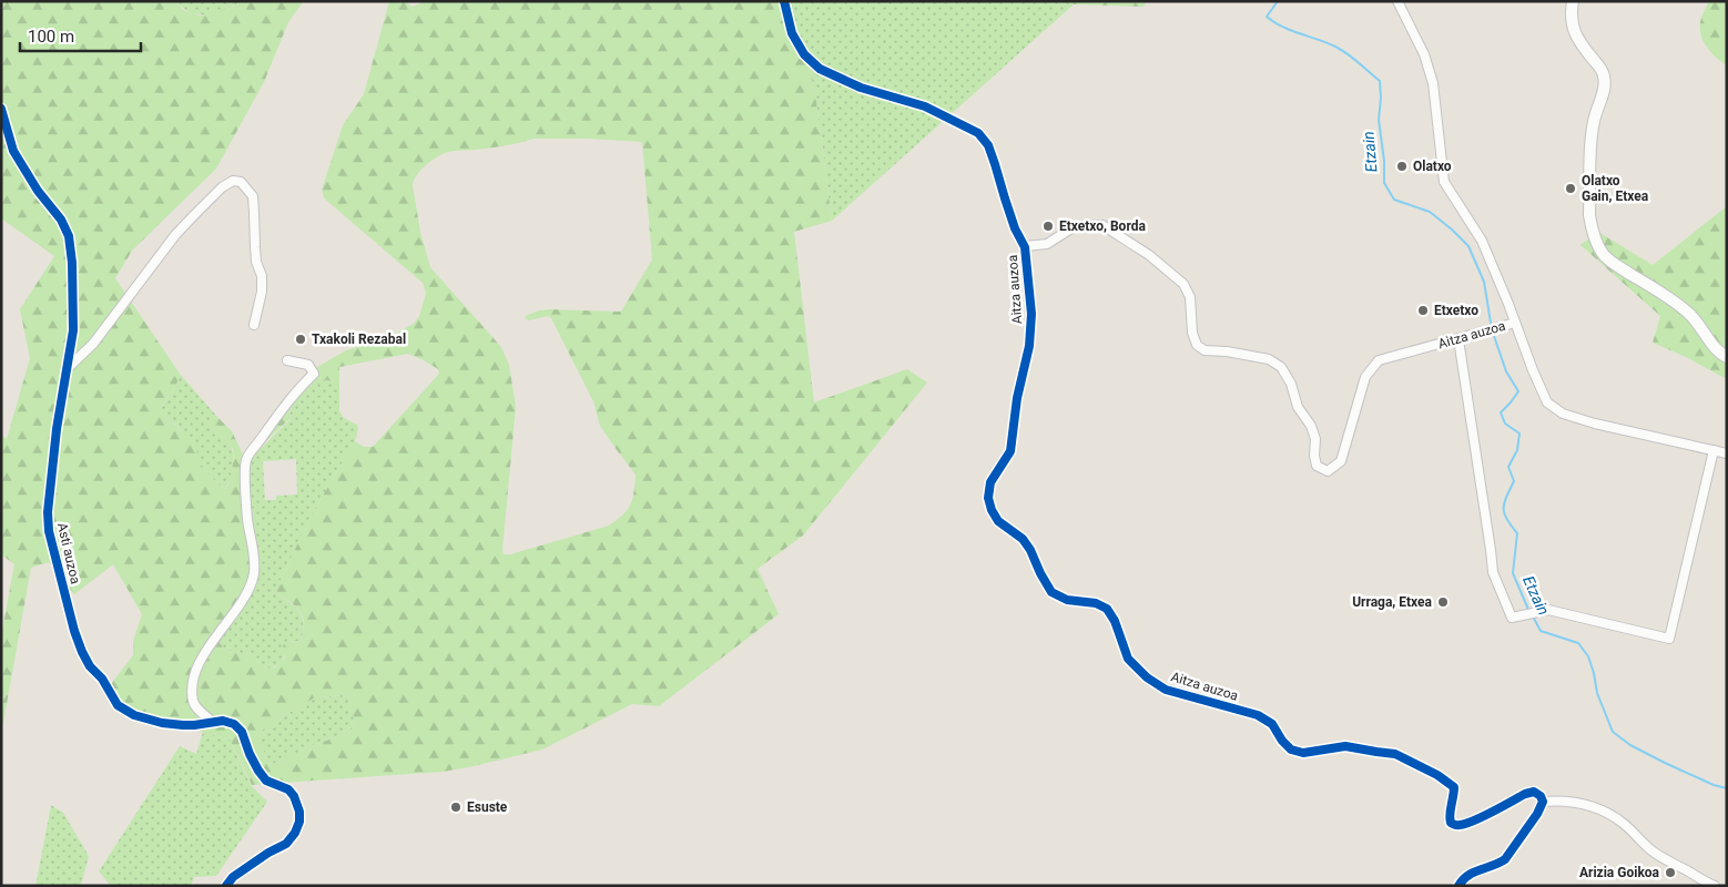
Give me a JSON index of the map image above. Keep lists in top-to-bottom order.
{
  "streets": {
    "street": ["Aitza auzoa", "Asti auzoa"]
  },
  "water": ["Etzain"],
  "places": [
    "Olatxo",
    "Olatxo Gain, Etxea",
    "Etxetxo, Borda",
    "Etxetxo",
    "Txakoli Rezabal",
    "Urraga, Etxea",
    "Esuste",
    "Arizia Goikoa"
  ],
  "scale_bar": "100 m"
}
